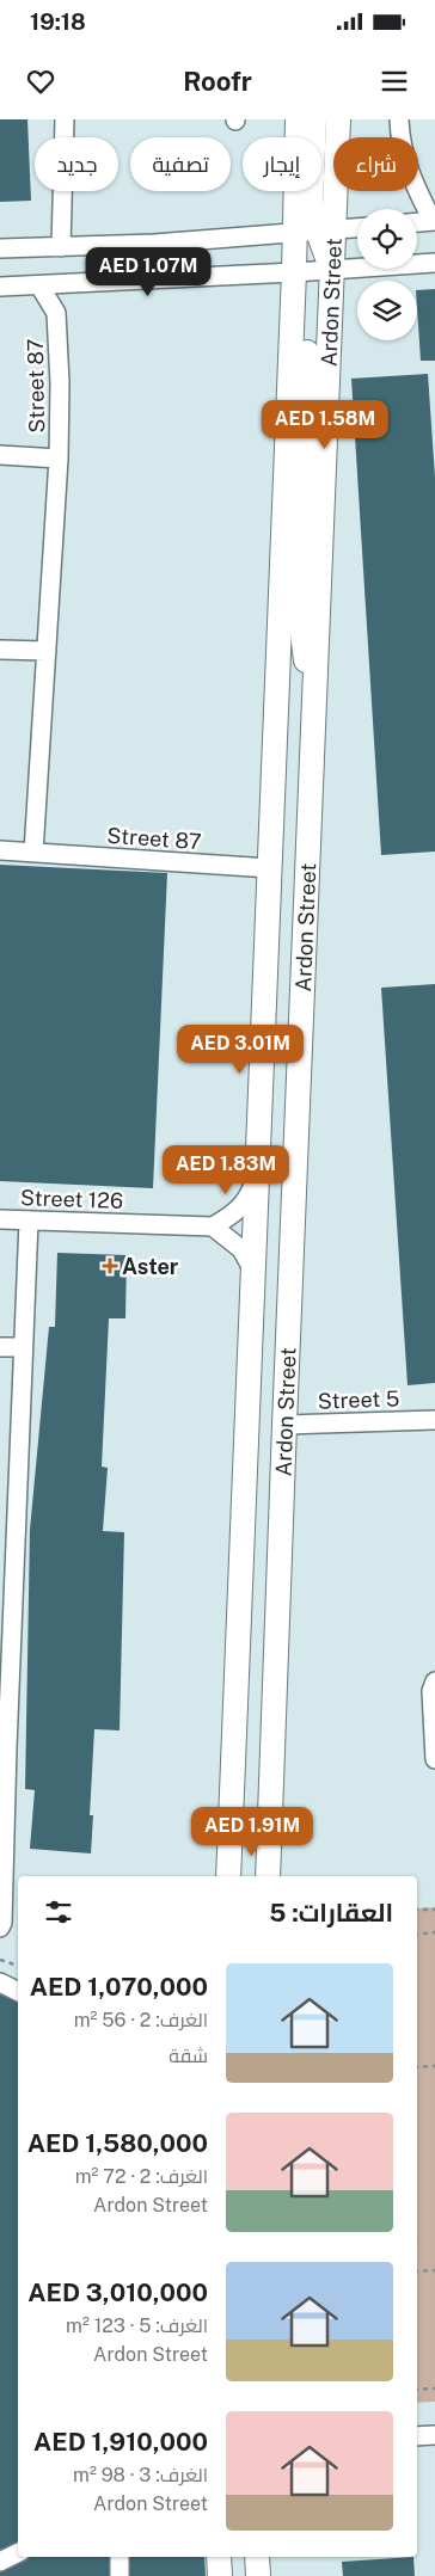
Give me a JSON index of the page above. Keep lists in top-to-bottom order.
{
  "streets": {
    "main road": ["Ardon Street"],
    "street": ["Street 87", "Street 126", "Street 5"]
  },
  "crossings": [
    ["Ardon Street", "Street 87"],
    ["Ardon Street", "Street 5"]
  ],
  "places": {
    "health": ["Aster"]
  },
  "page": {
    "status": "19:18",
    "header": "Roofr",
    "chip": [
      "شراء",
      "إيجار",
      "تصفية",
      "جديد"
    ],
    "price": [
      "AED 1.07M",
      "AED 1.58M",
      "AED 3.01M",
      "AED 1.83M",
      "AED 1.91M"
    ],
    "heading": "العقارات: 5",
    "list": [
      {
        "name": "AED 1,070,000",
        "note": "الغرف: 2 · 56 m² · شقة"
      },
      {
        "name": "AED 1,580,000",
        "note": "الغرف: 2 · 72 m² · Ardon Street"
      },
      {
        "name": "AED 3,010,000",
        "note": "الغرف: 5 · 123 m² · Ardon Street"
      },
      {
        "name": "AED 1,910,000",
        "note": "الغرف: 3 · 98 m² · Ardon Street"
      }
    ]
  }
}
